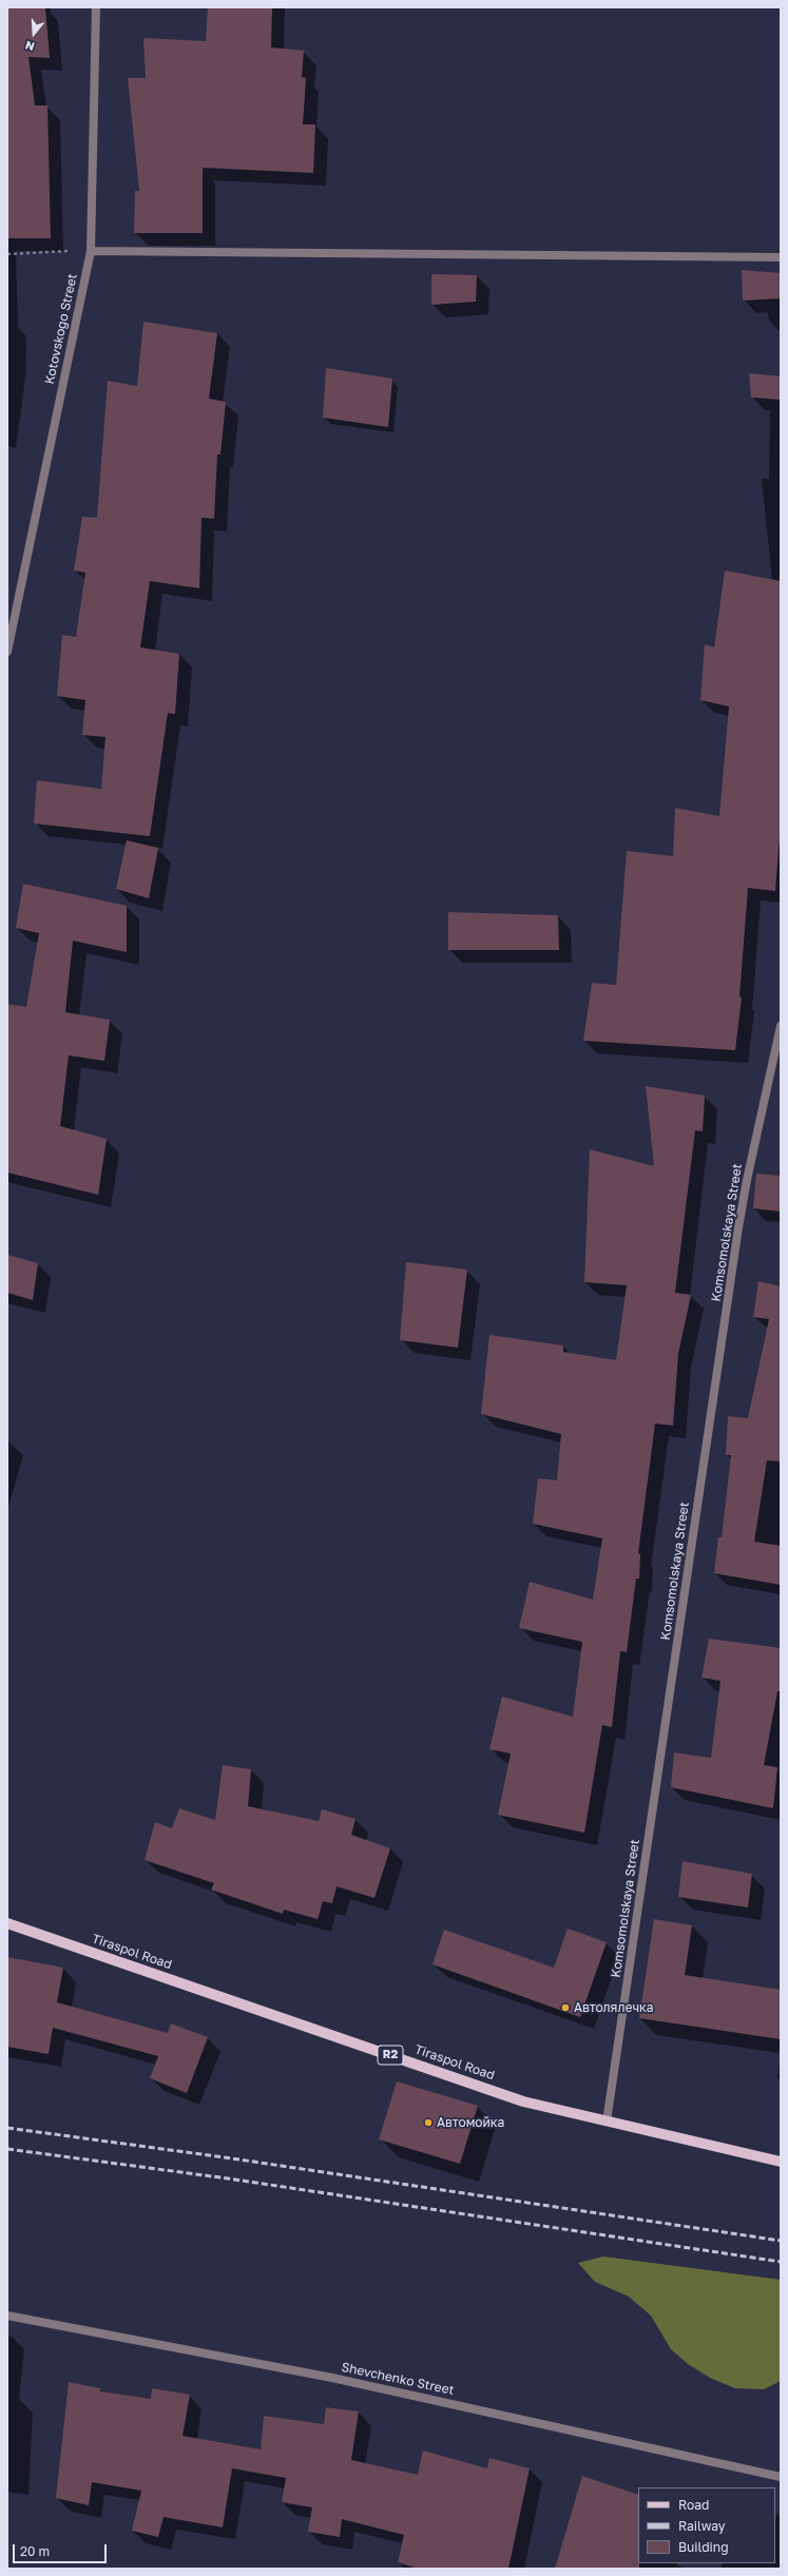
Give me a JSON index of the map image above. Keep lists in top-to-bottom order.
{
  "streets": {
    "main road": ["Tiraspol Road", "R2"],
    "street": ["Kotovskogo Street", "Komsomolskaya Street", "Shevchenko Street"]
  },
  "crossings": [
    ["Komsomolskaya Street", "Tiraspol Road"]
  ],
  "places": ["Автолялечка", "Автомойка"],
  "legend": ["Road", "Railway", "Building"],
  "scale_bar": "20 m",
  "north": "bottom"
}
